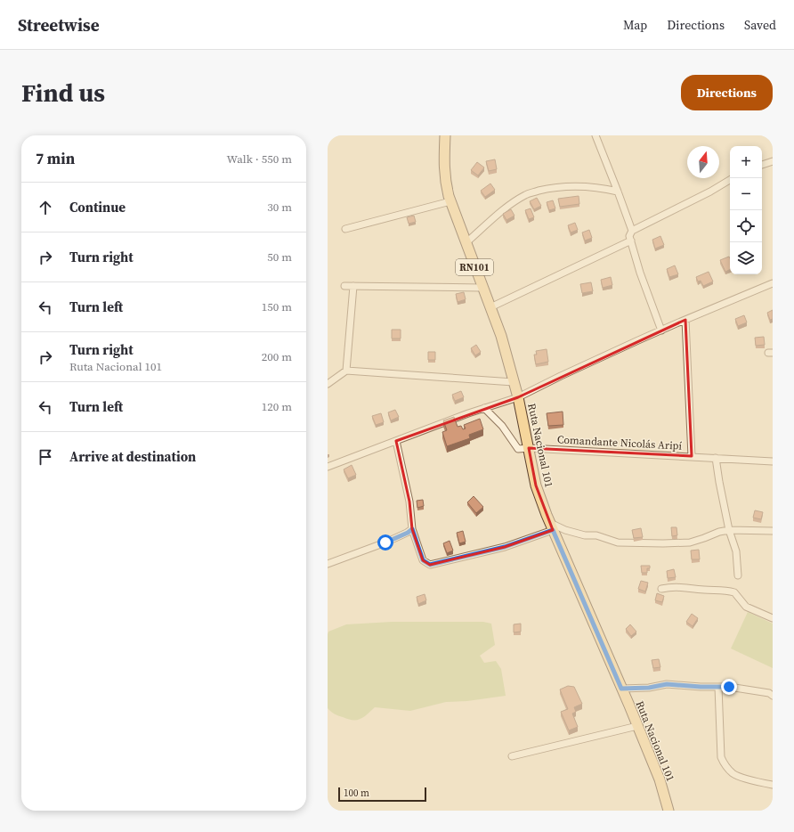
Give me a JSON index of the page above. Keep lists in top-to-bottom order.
{
  "streets": {
    "main road": ["RN101", "Ruta Nacional 101"],
    "street": ["Comandante Nicolás Aripí"]
  },
  "crossings": [
    ["Comandante Nicolás Aripí", "Ruta Nacional 101"]
  ],
  "scale_bar": "100 m",
  "north": "top",
  "page": {
    "header": "Streetwise",
    "nav": ["Map", "Directions", "Saved"],
    "buttons": "Directions",
    "title": "Find us",
    "heading": ["7 min", "Walk · 550 m"],
    "map_buttons": ["+", "−"],
    "list": [
      ["Continue", "30 m"],
      ["Turn right", "50 m"],
      ["Turn left", "150 m"],
      ["Turn right", "Ruta Nacional 101", "200 m"],
      ["Turn left", "120 m"],
      "Arrive at destination"
    ],
    "scale": "100 m"
  }
}
